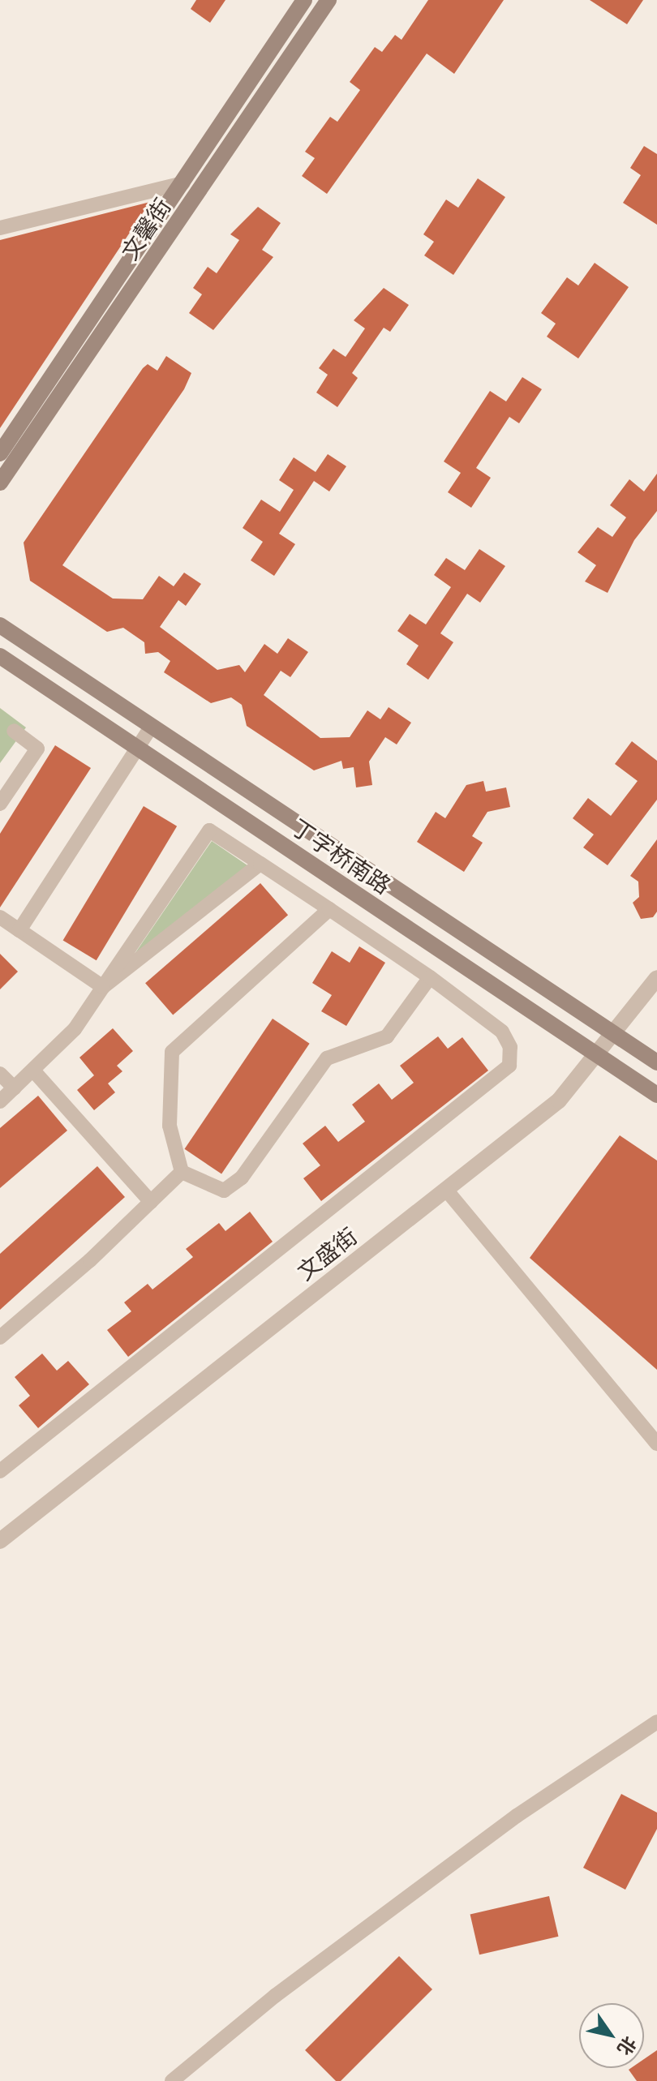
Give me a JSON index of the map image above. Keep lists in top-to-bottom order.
{
  "streets": {
    "main road": ["文馨街", "丁字桥南路"],
    "street": ["文盛街"]
  },
  "crossings": [
    ["丁字桥南路", "文盛街"]
  ],
  "north": "bottom right"
}
